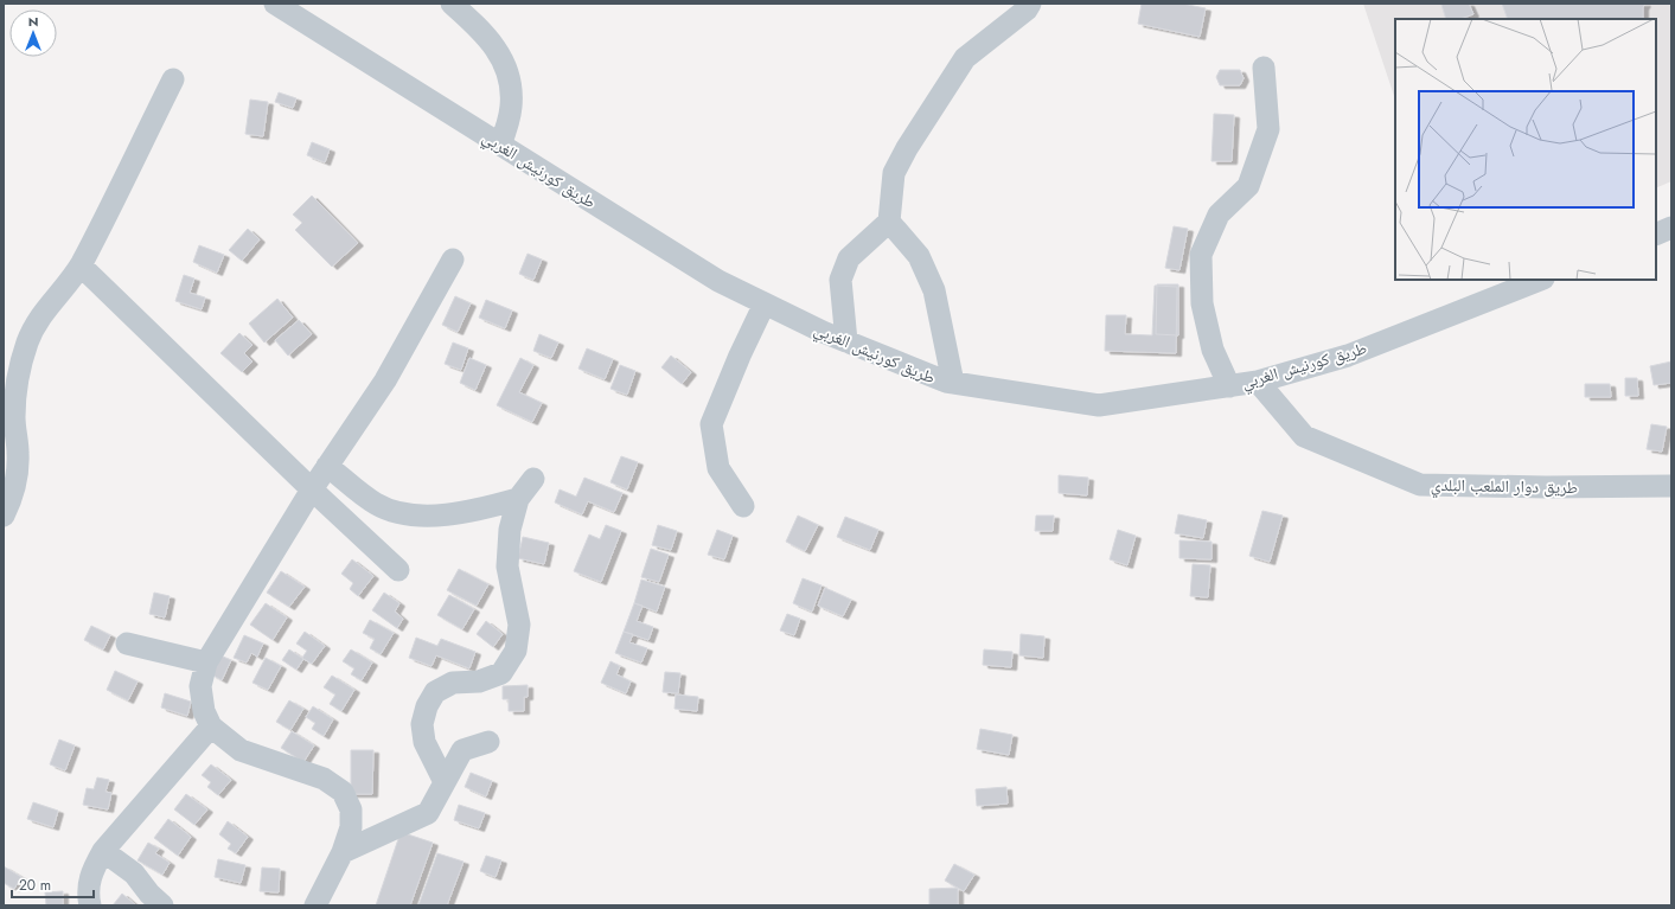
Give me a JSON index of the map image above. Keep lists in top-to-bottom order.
{
  "streets": {
    "street": ["طريق كورنيش الغربي", "طريق دوار الملعب البلدي"]
  },
  "crossings": [
    ["طريق كورنيش الغربي", "طريق دوار الملعب البلدي"]
  ],
  "scale_bar": "20 m",
  "north": "top"
}
